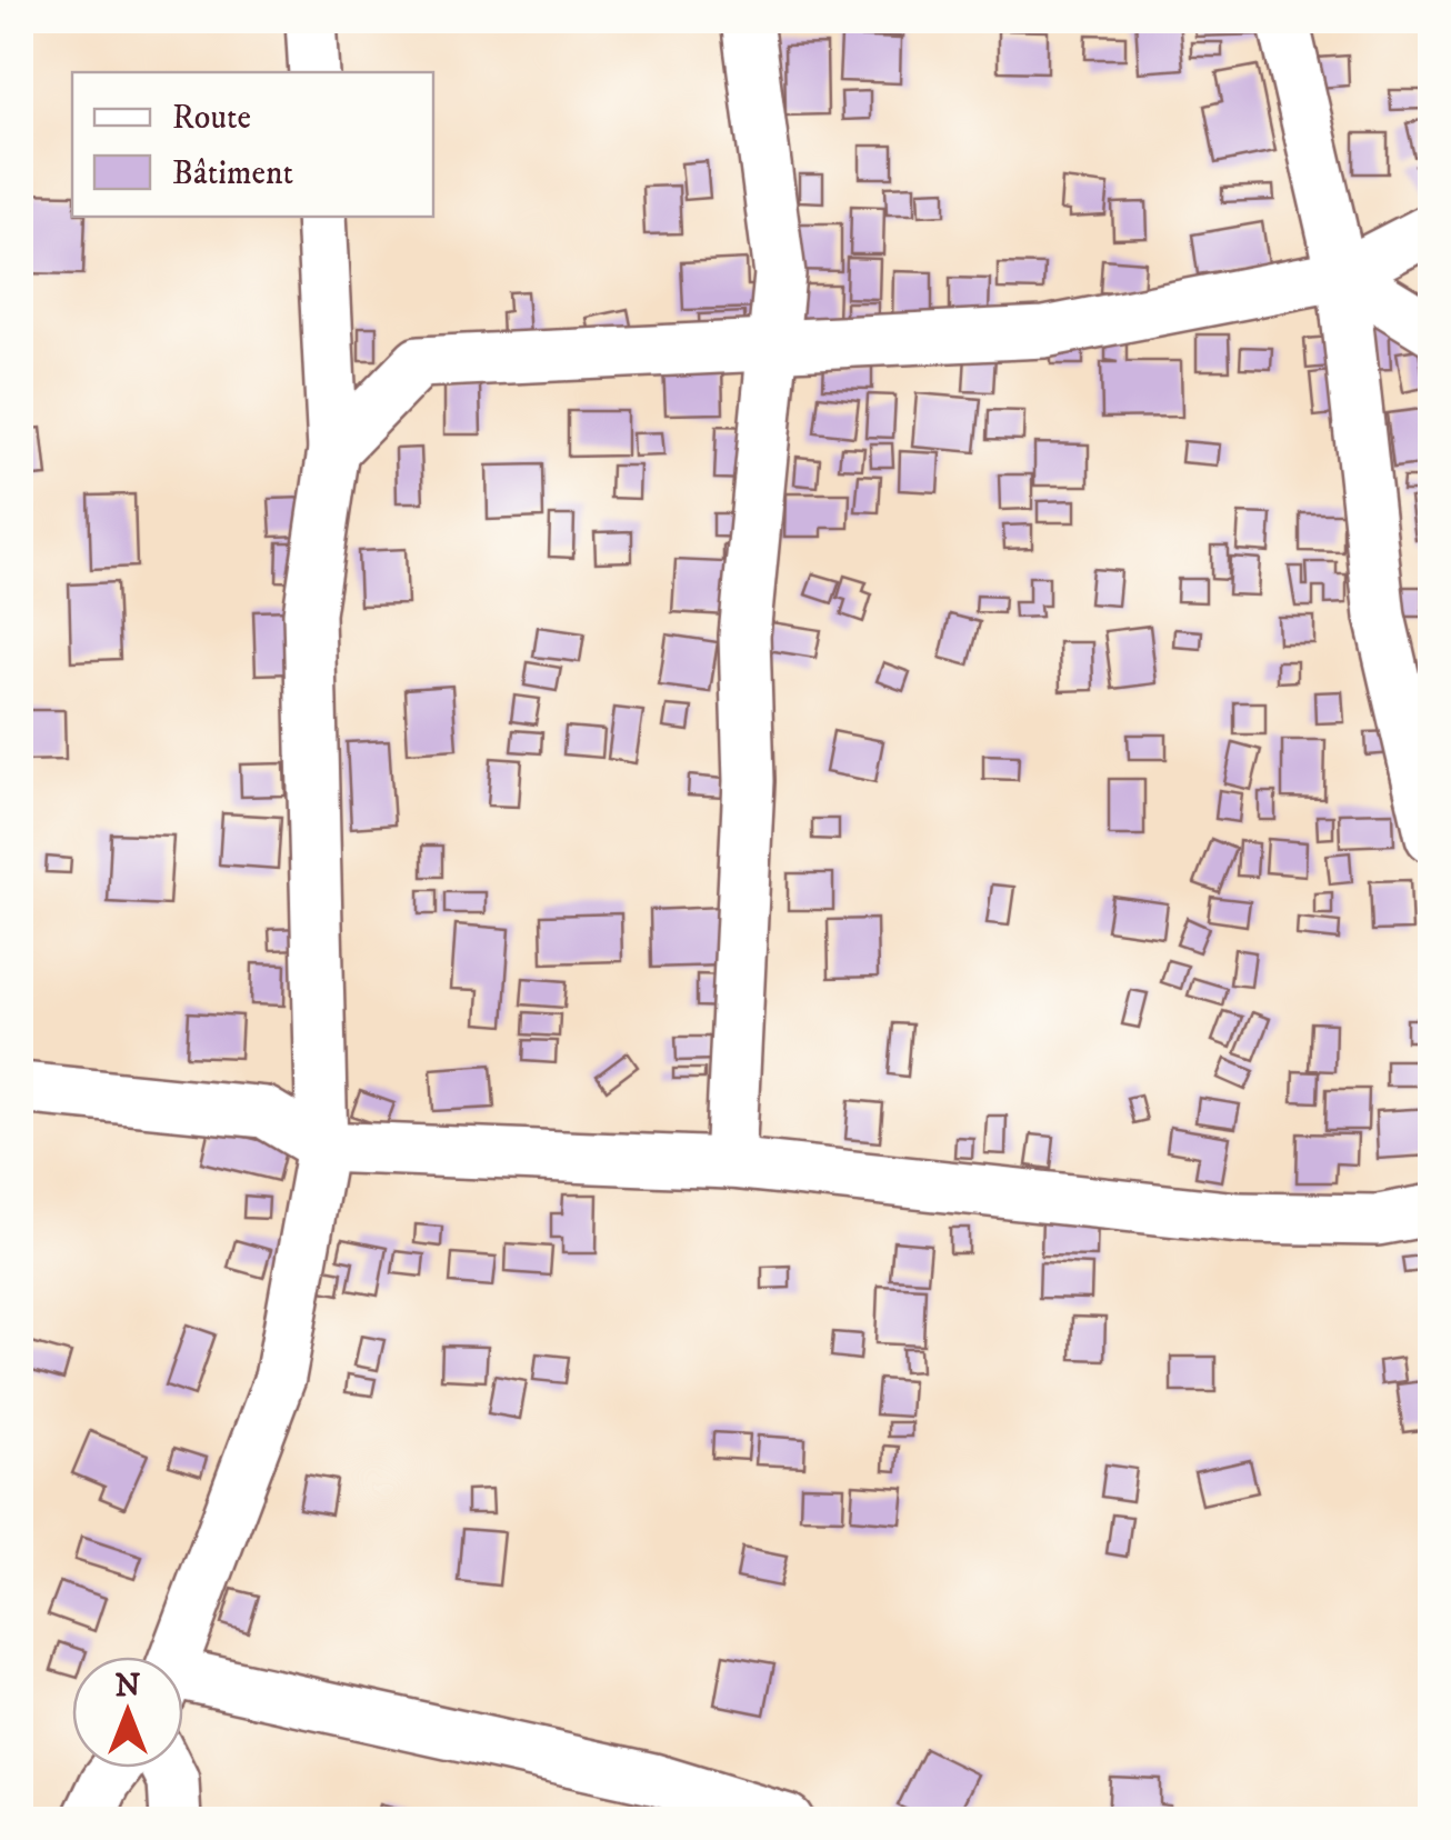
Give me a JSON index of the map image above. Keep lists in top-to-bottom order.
{
  "legend": ["Route", "Bâtiment"],
  "north": "top"
}
